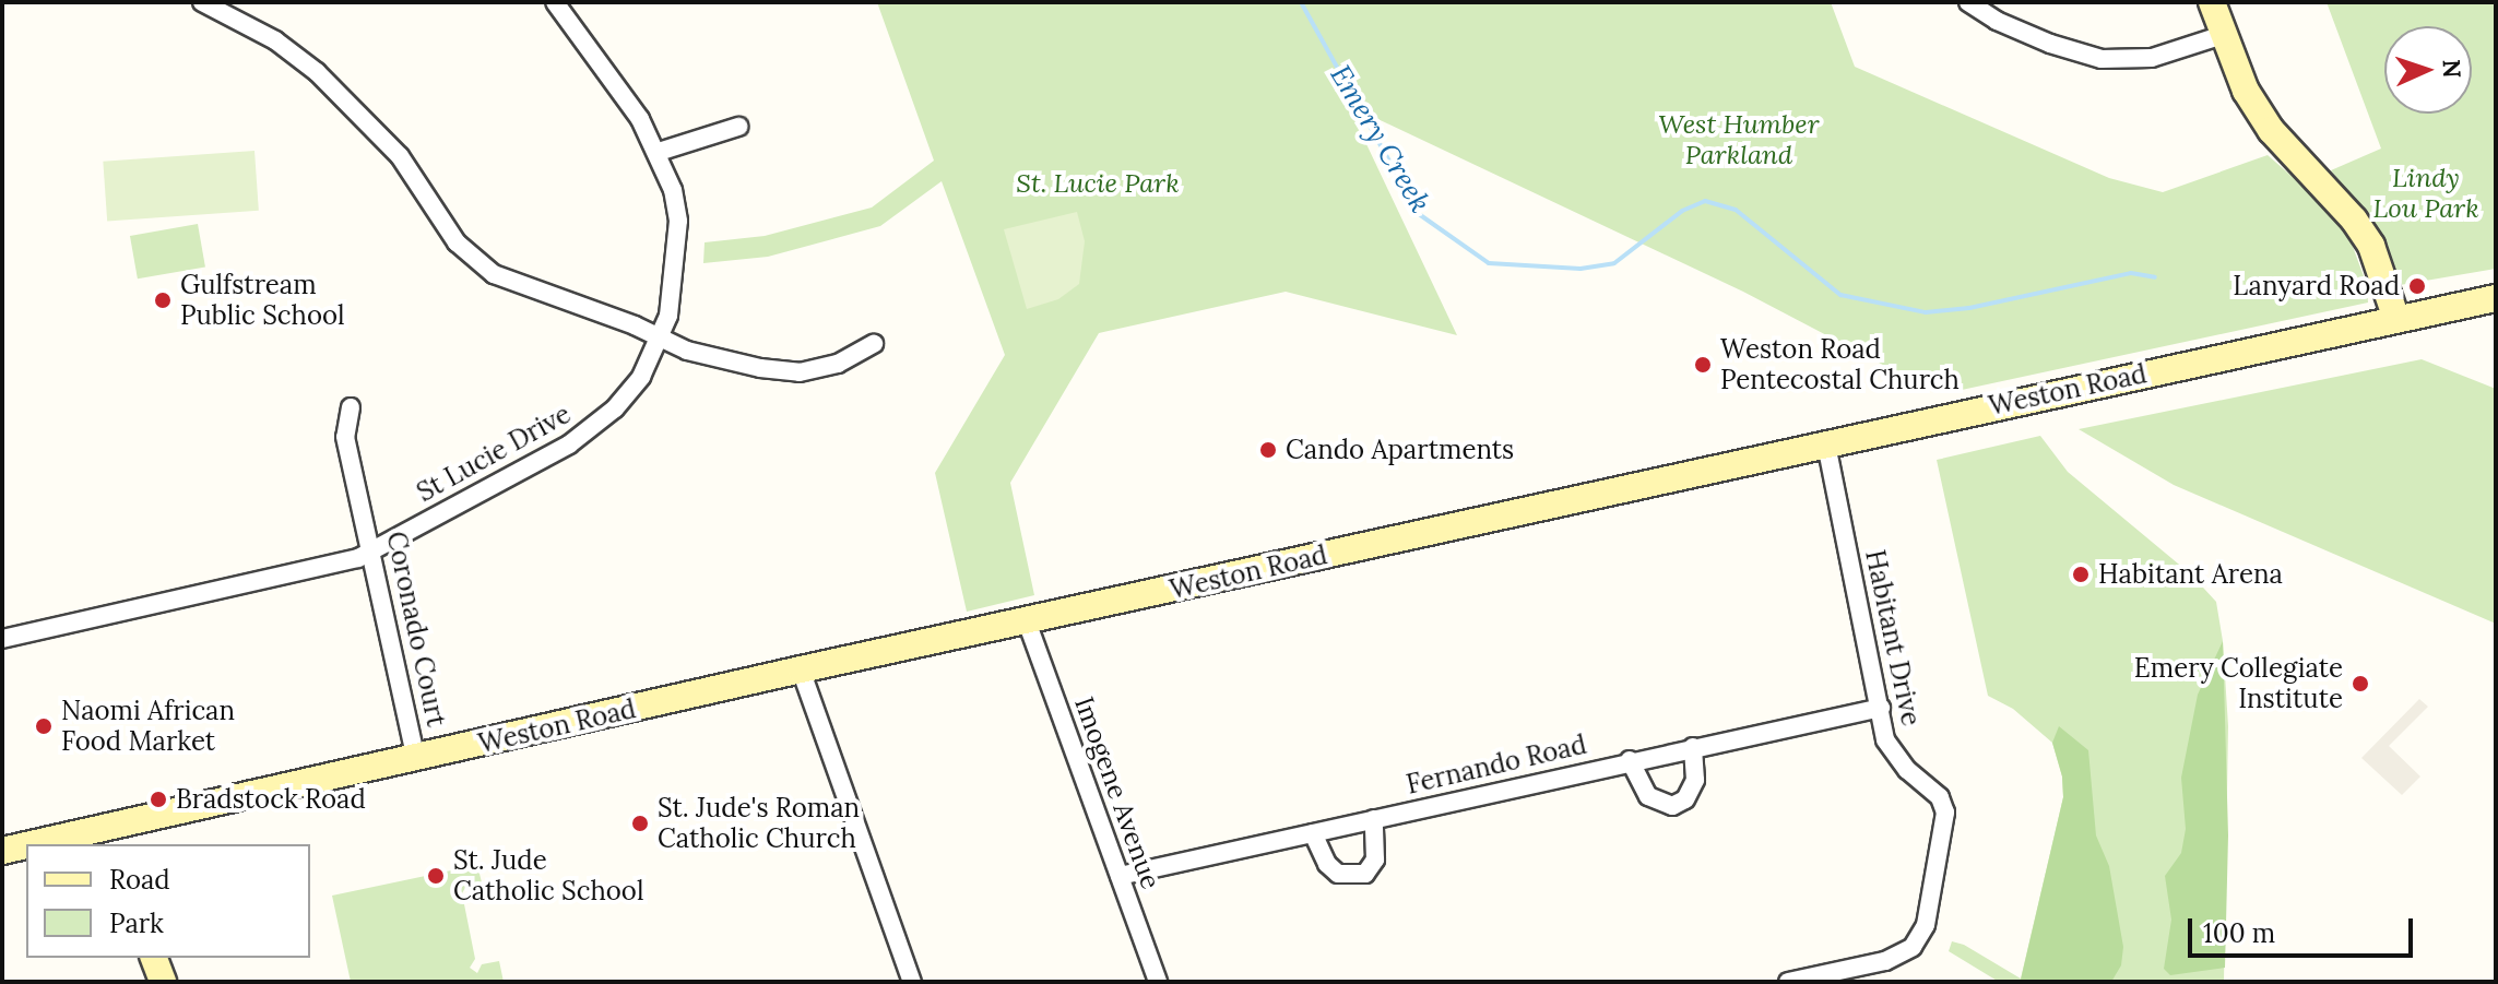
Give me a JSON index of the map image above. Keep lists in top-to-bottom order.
{
  "streets": {
    "main road": ["Weston Road"],
    "street": [
      "St Lucie Drive",
      "Coronado Court",
      "Habitant Drive",
      "Fernando Road",
      "Imogene Avenue"
    ]
  },
  "crossings": [
    ["Weston Road", "Coronado Court"],
    ["Weston Road", "Habitant Drive"],
    ["Weston Road", "Imogene Avenue"],
    ["St Lucie Drive", "Coronado Court"],
    ["Habitant Drive", "Fernando Road"],
    ["Fernando Road", "Imogene Avenue"]
  ],
  "water": ["Emery Creek"],
  "parks": ["West Humber Parkland", "Lindy Lou Park", "St. Lucie Park"],
  "places": [
    "Lanyard Road",
    "Gulfstream Public School",
    "Weston Road Pentecostal Church",
    "Cando Apartments",
    "Habitant Arena",
    "Emery Collegiate Institute",
    "Naomi African Food Market",
    "Bradstock Road",
    "St. Jude's Roman Catholic Church",
    "St. Jude Catholic School"
  ],
  "legend": ["Road", "Park"],
  "scale_bar": "100 m",
  "north": "right"
}
